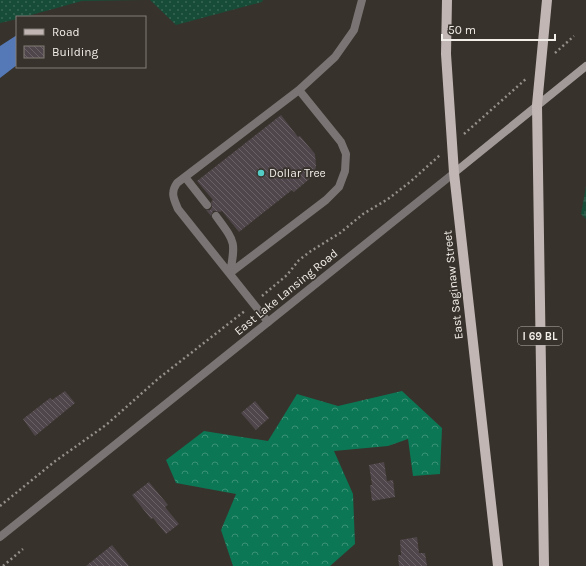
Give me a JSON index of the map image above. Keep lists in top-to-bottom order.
{
  "streets": {
    "main road": ["East Saginaw Street", "East Lake Lansing Road", "I 69 BL"]
  },
  "crossings": [
    ["East Saginaw Street", "East Lake Lansing Road"],
    ["East Lake Lansing Road", "I 69 BL"]
  ],
  "places": ["Dollar Tree"],
  "legend": ["Road", "Building"],
  "scale_bar": "50 m"
}
